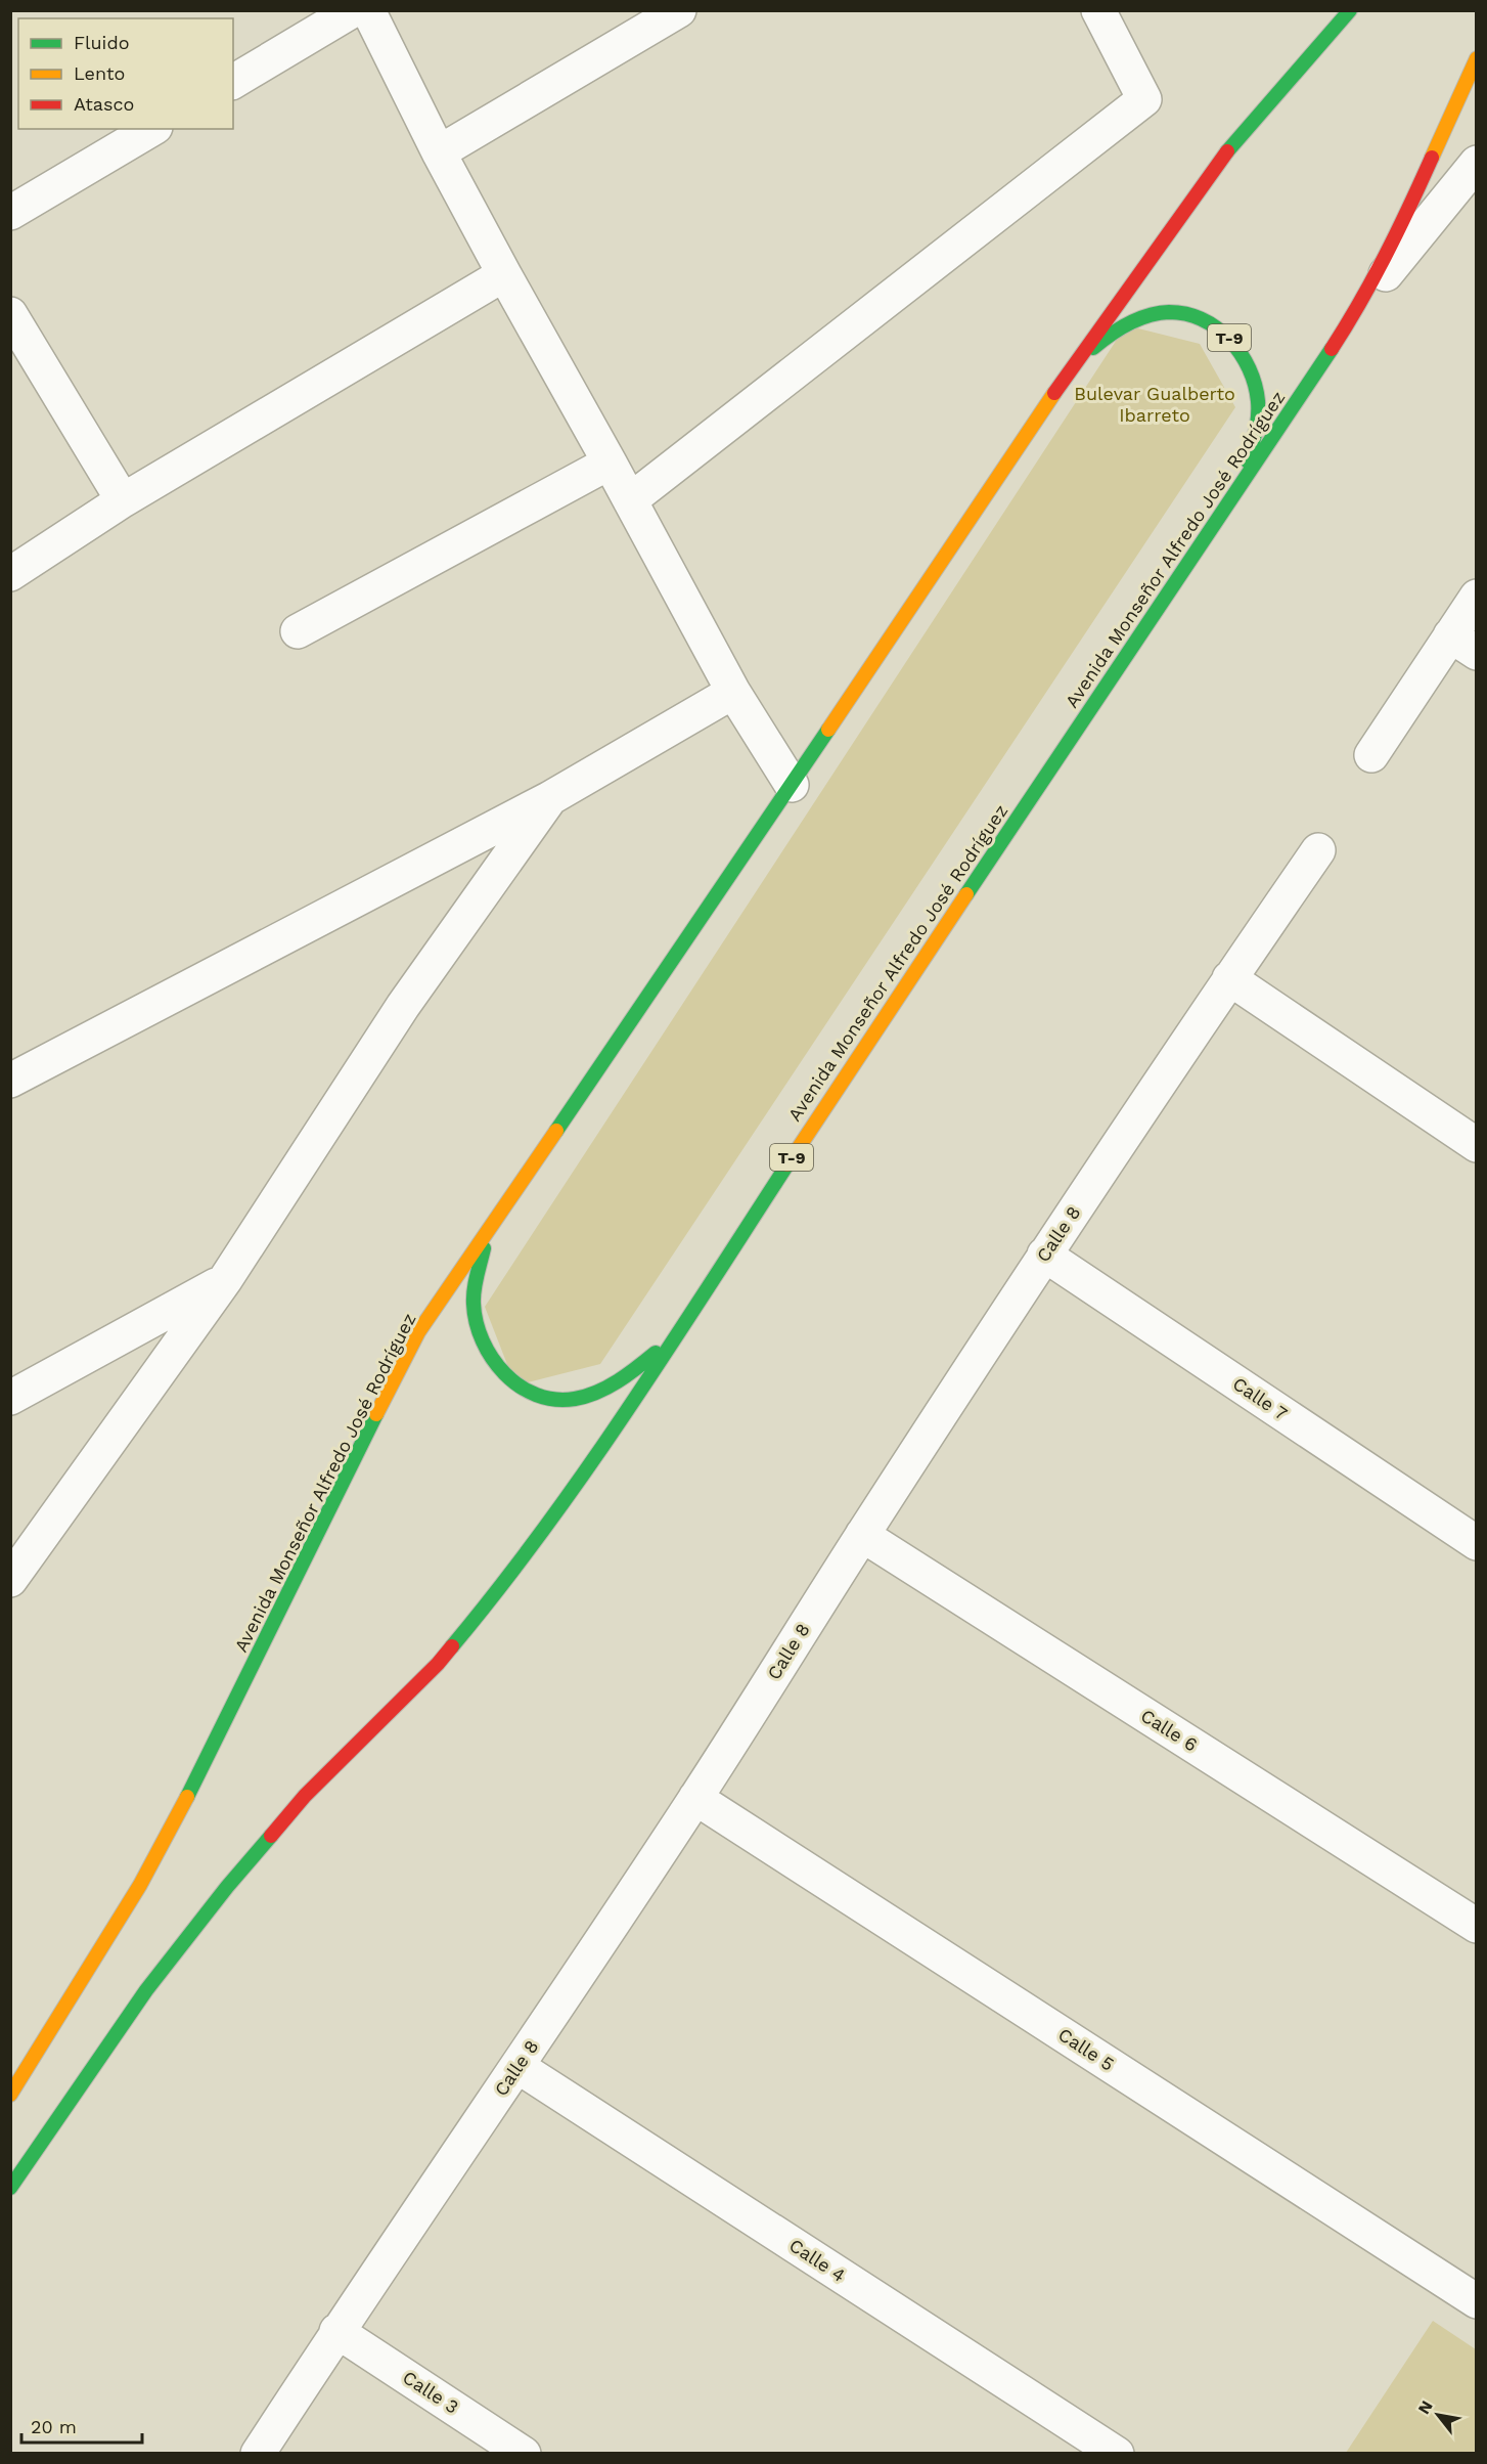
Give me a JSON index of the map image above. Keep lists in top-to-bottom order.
{
  "streets": {
    "highway": ["T-9", "Avenida Monseñor Alfredo José Rodríguez"],
    "street": [
      "Calle 8",
      "Calle 7",
      "Calle 6",
      "Calle 5",
      "Calle 4",
      "Calle 3"
    ]
  },
  "crossings": [
    ["T-9", "Avenida Monseñor Alfredo José Rodríguez"],
    ["Calle 8", "Calle 7"],
    ["Calle 8", "Calle 6"],
    ["Calle 8", "Calle 5"],
    ["Calle 8", "Calle 4"],
    ["Calle 8", "Calle 3"]
  ],
  "parks": ["Bulevar Gualberto Ibarreto"],
  "legend": ["Fluido", "Lento", "Atasco"],
  "scale_bar": "20 m",
  "north": "top left"
}
